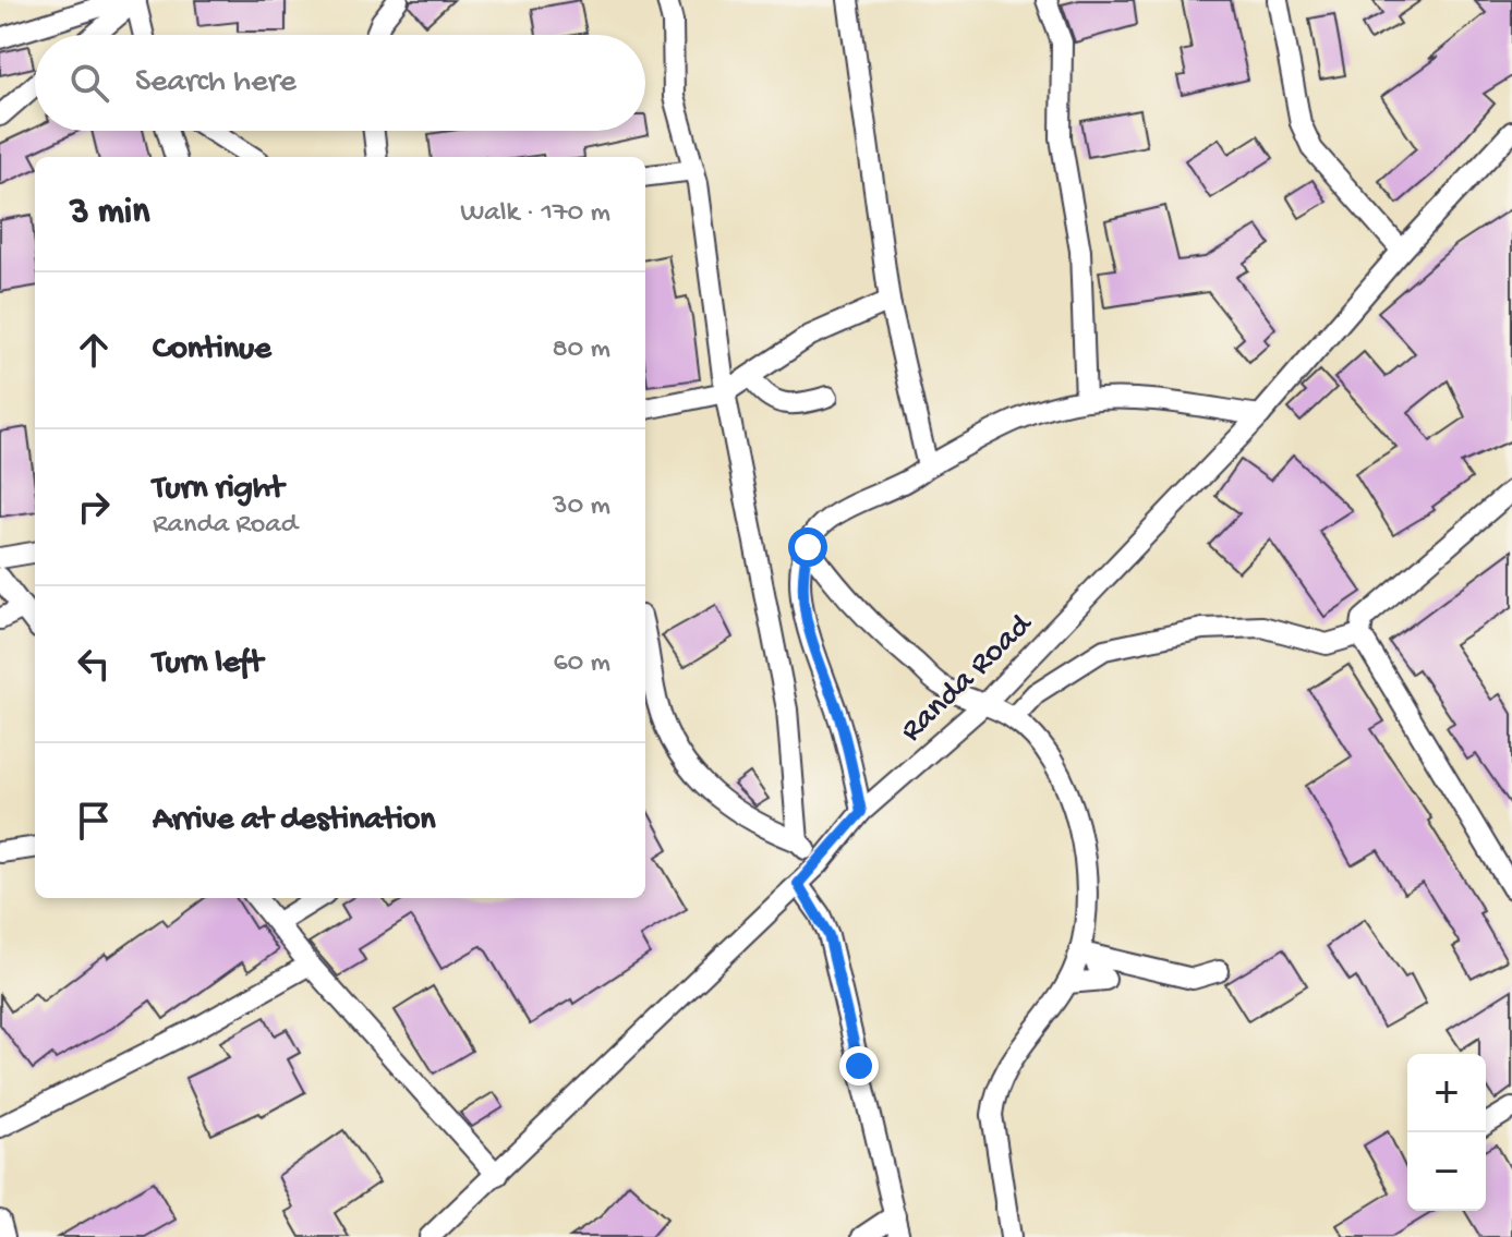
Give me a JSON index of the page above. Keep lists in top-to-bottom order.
{
  "streets": {
    "street": ["Randa Road"]
  },
  "page": {
    "search": "Search here",
    "heading": ["3 min", "Walk · 170 m"],
    "list": [
      ["Continue", "80 m"],
      ["Turn right", "Randa Road", "30 m"],
      ["Turn left", "60 m"],
      "Arrive at destination"
    ],
    "map_buttons": ["+", "−"]
  }
}
